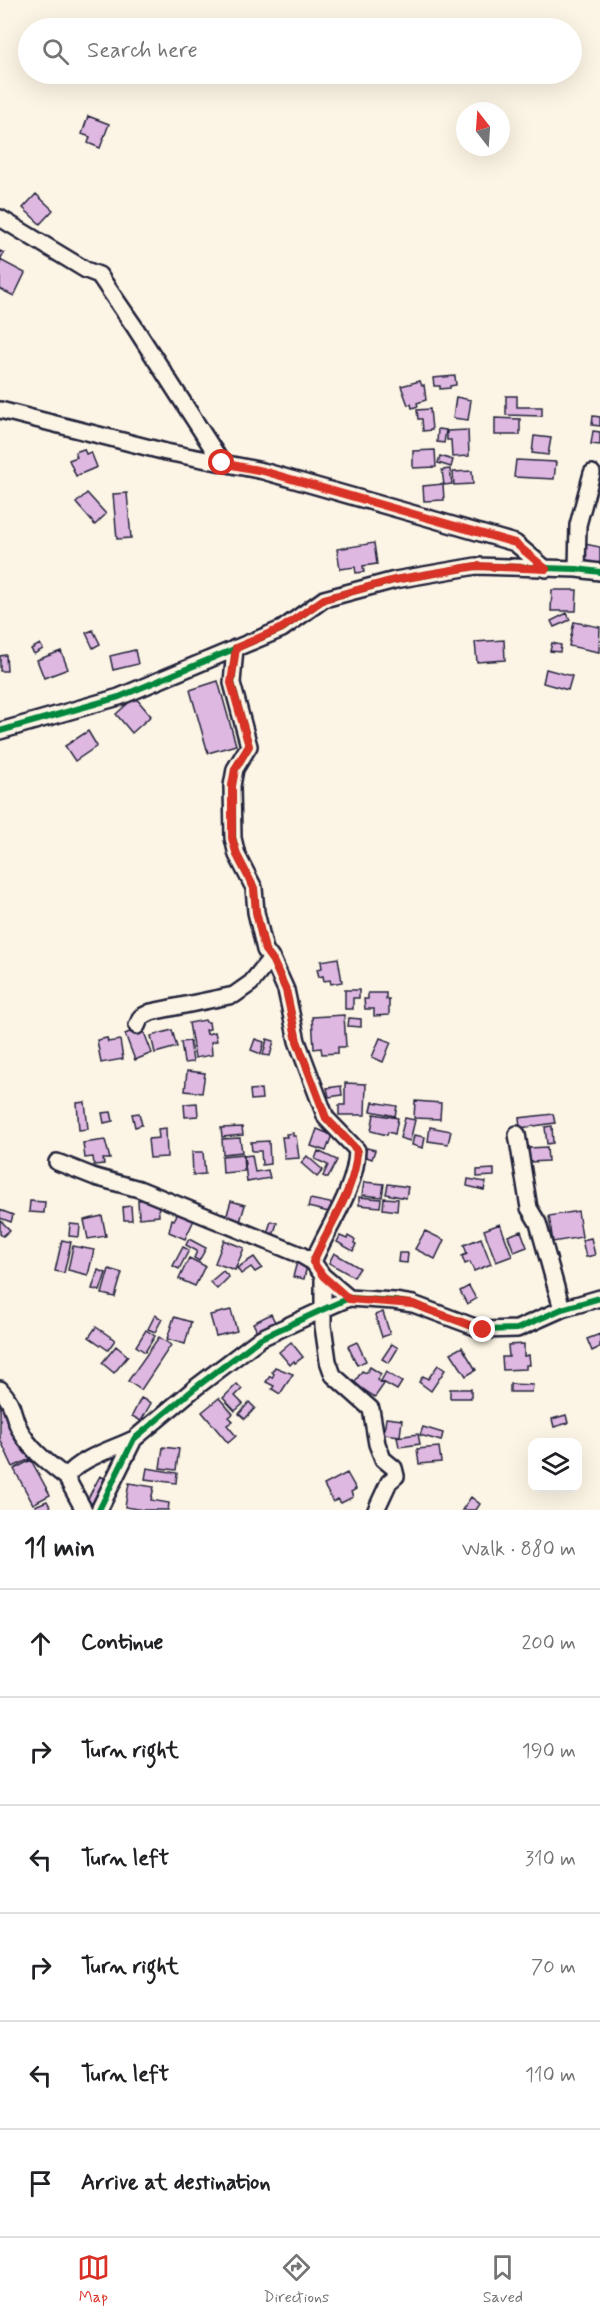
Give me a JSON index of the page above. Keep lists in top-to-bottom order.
{
  "north": "top",
  "page": {
    "search": "Search here",
    "heading": ["11 min", "Walk · 880 m"],
    "list": [
      ["Continue", "200 m"],
      ["Turn right", "190 m"],
      ["Turn left", "310 m"],
      ["Turn right", "70 m"],
      ["Turn left", "110 m"],
      "Arrive at destination"
    ],
    "nav": ["Map", "Directions", "Saved"]
  }
}
